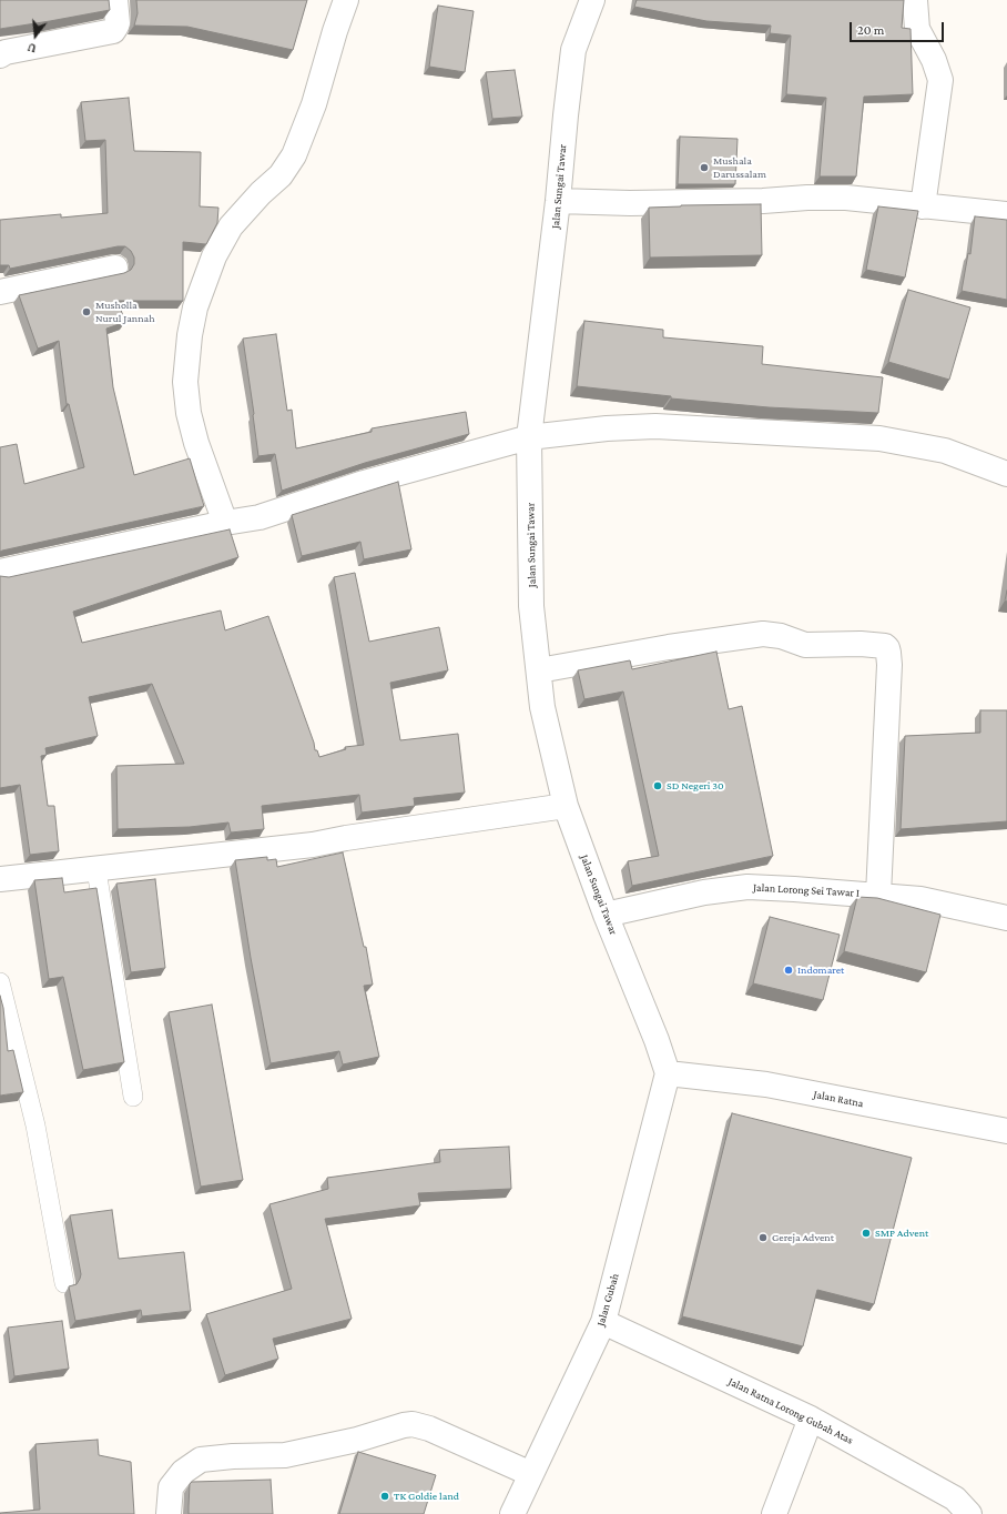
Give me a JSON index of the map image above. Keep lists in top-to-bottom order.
{
  "streets": {
    "street": [
      "Jalan Sungai Tawar",
      "Jalan Lorong Sei Tawar I",
      "Jalan Ratna",
      "Jalan Gubah",
      "Jalan Ratna Lorong Gubah Atas"
    ]
  },
  "crossings": [
    ["Jalan Sungai Tawar", "Jalan Lorong Sei Tawar I"],
    ["Jalan Sungai Tawar", "Jalan Ratna"],
    ["Jalan Sungai Tawar", "Jalan Gubah"],
    ["Jalan Ratna", "Jalan Gubah"],
    ["Jalan Gubah", "Jalan Ratna Lorong Gubah Atas"]
  ],
  "places": [
    "Mushala Darussalam",
    "Musholla Nurul Jannah",
    "SD Negeri 30",
    "Indomaret",
    "SMP Advent",
    "Gereja Advent",
    "TK Goldie land"
  ],
  "scale_bar": "20 m",
  "north": "bottom"
}
